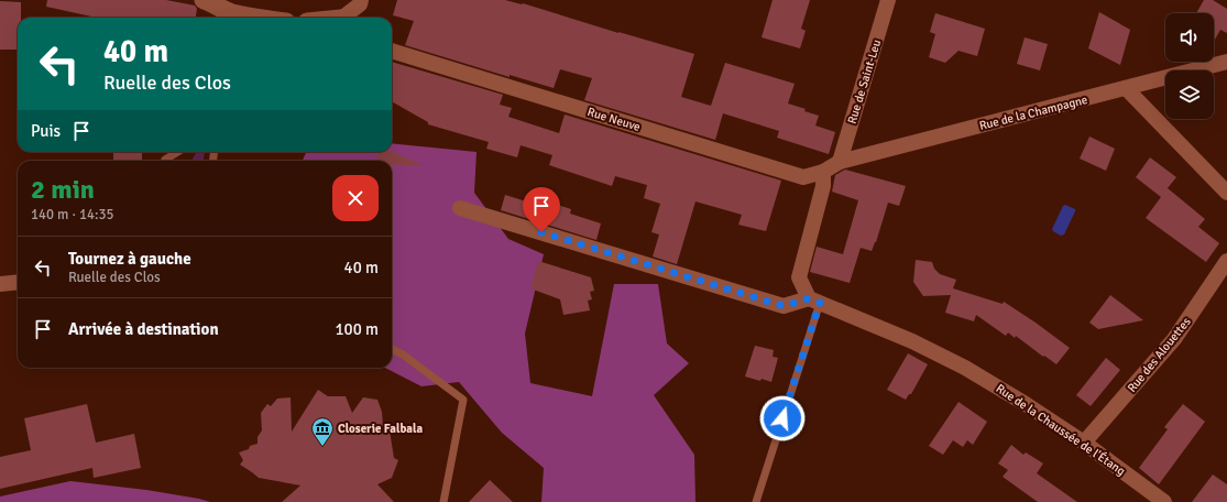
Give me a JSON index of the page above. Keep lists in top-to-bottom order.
{
  "streets": {
    "street": [
      "Rue de Saint-Leu",
      "Rue de la Champagne",
      "Rue Neuve",
      "Rue des Alouettes",
      "Rue de la Chaussée de l'Étang"
    ]
  },
  "crossings": [
    ["Rue de Saint-Leu", "Rue de la Champagne"],
    ["Rue de Saint-Leu", "Rue Neuve"],
    ["Rue de la Champagne", "Rue Neuve"],
    ["Rue des Alouettes", "Rue de la Chaussée de l'Étang"]
  ],
  "places": {
    "museum": ["Closerie Falbala"]
  },
  "page": {
    "turn": ["40 m", "Ruelle des Clos"],
    "then": "Puis",
    "heading": ["2 min", "140 m · 14:35"],
    "list": [
      {
        "name": "Tournez à gauche",
        "note": "Ruelle des Clos",
        "value": "40 m"
      },
      {
        "name": "Arrivée à destination",
        "value": "100 m"
      }
    ]
  }
}
